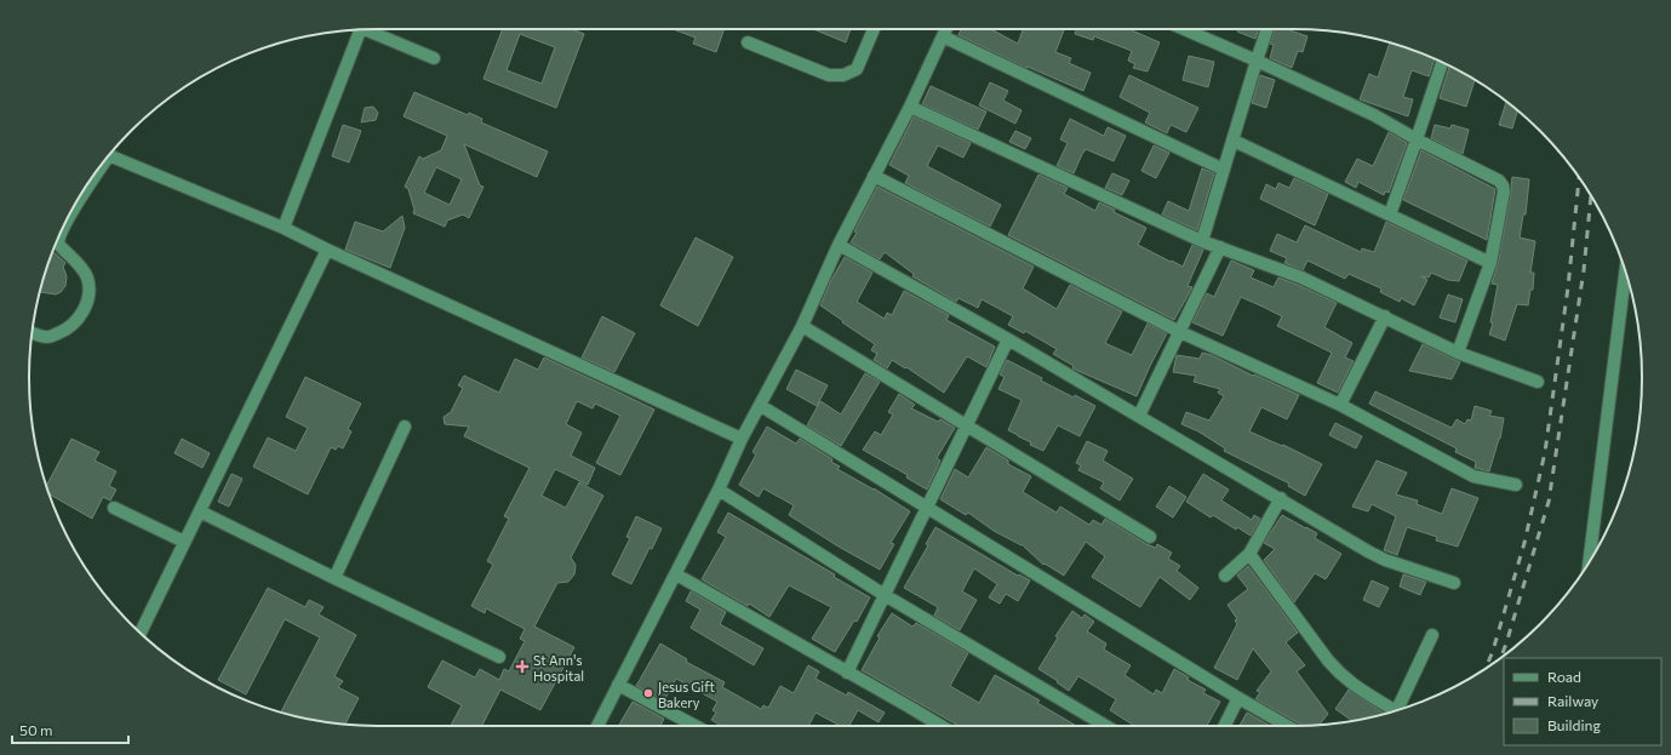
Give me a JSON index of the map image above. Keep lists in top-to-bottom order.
{
  "places": {
    "health": ["St Ann's Hospital"],
    "other": ["Jesus Gift Bakery"]
  },
  "legend": ["Road", "Railway", "Building"],
  "scale_bar": "50 m"
}
